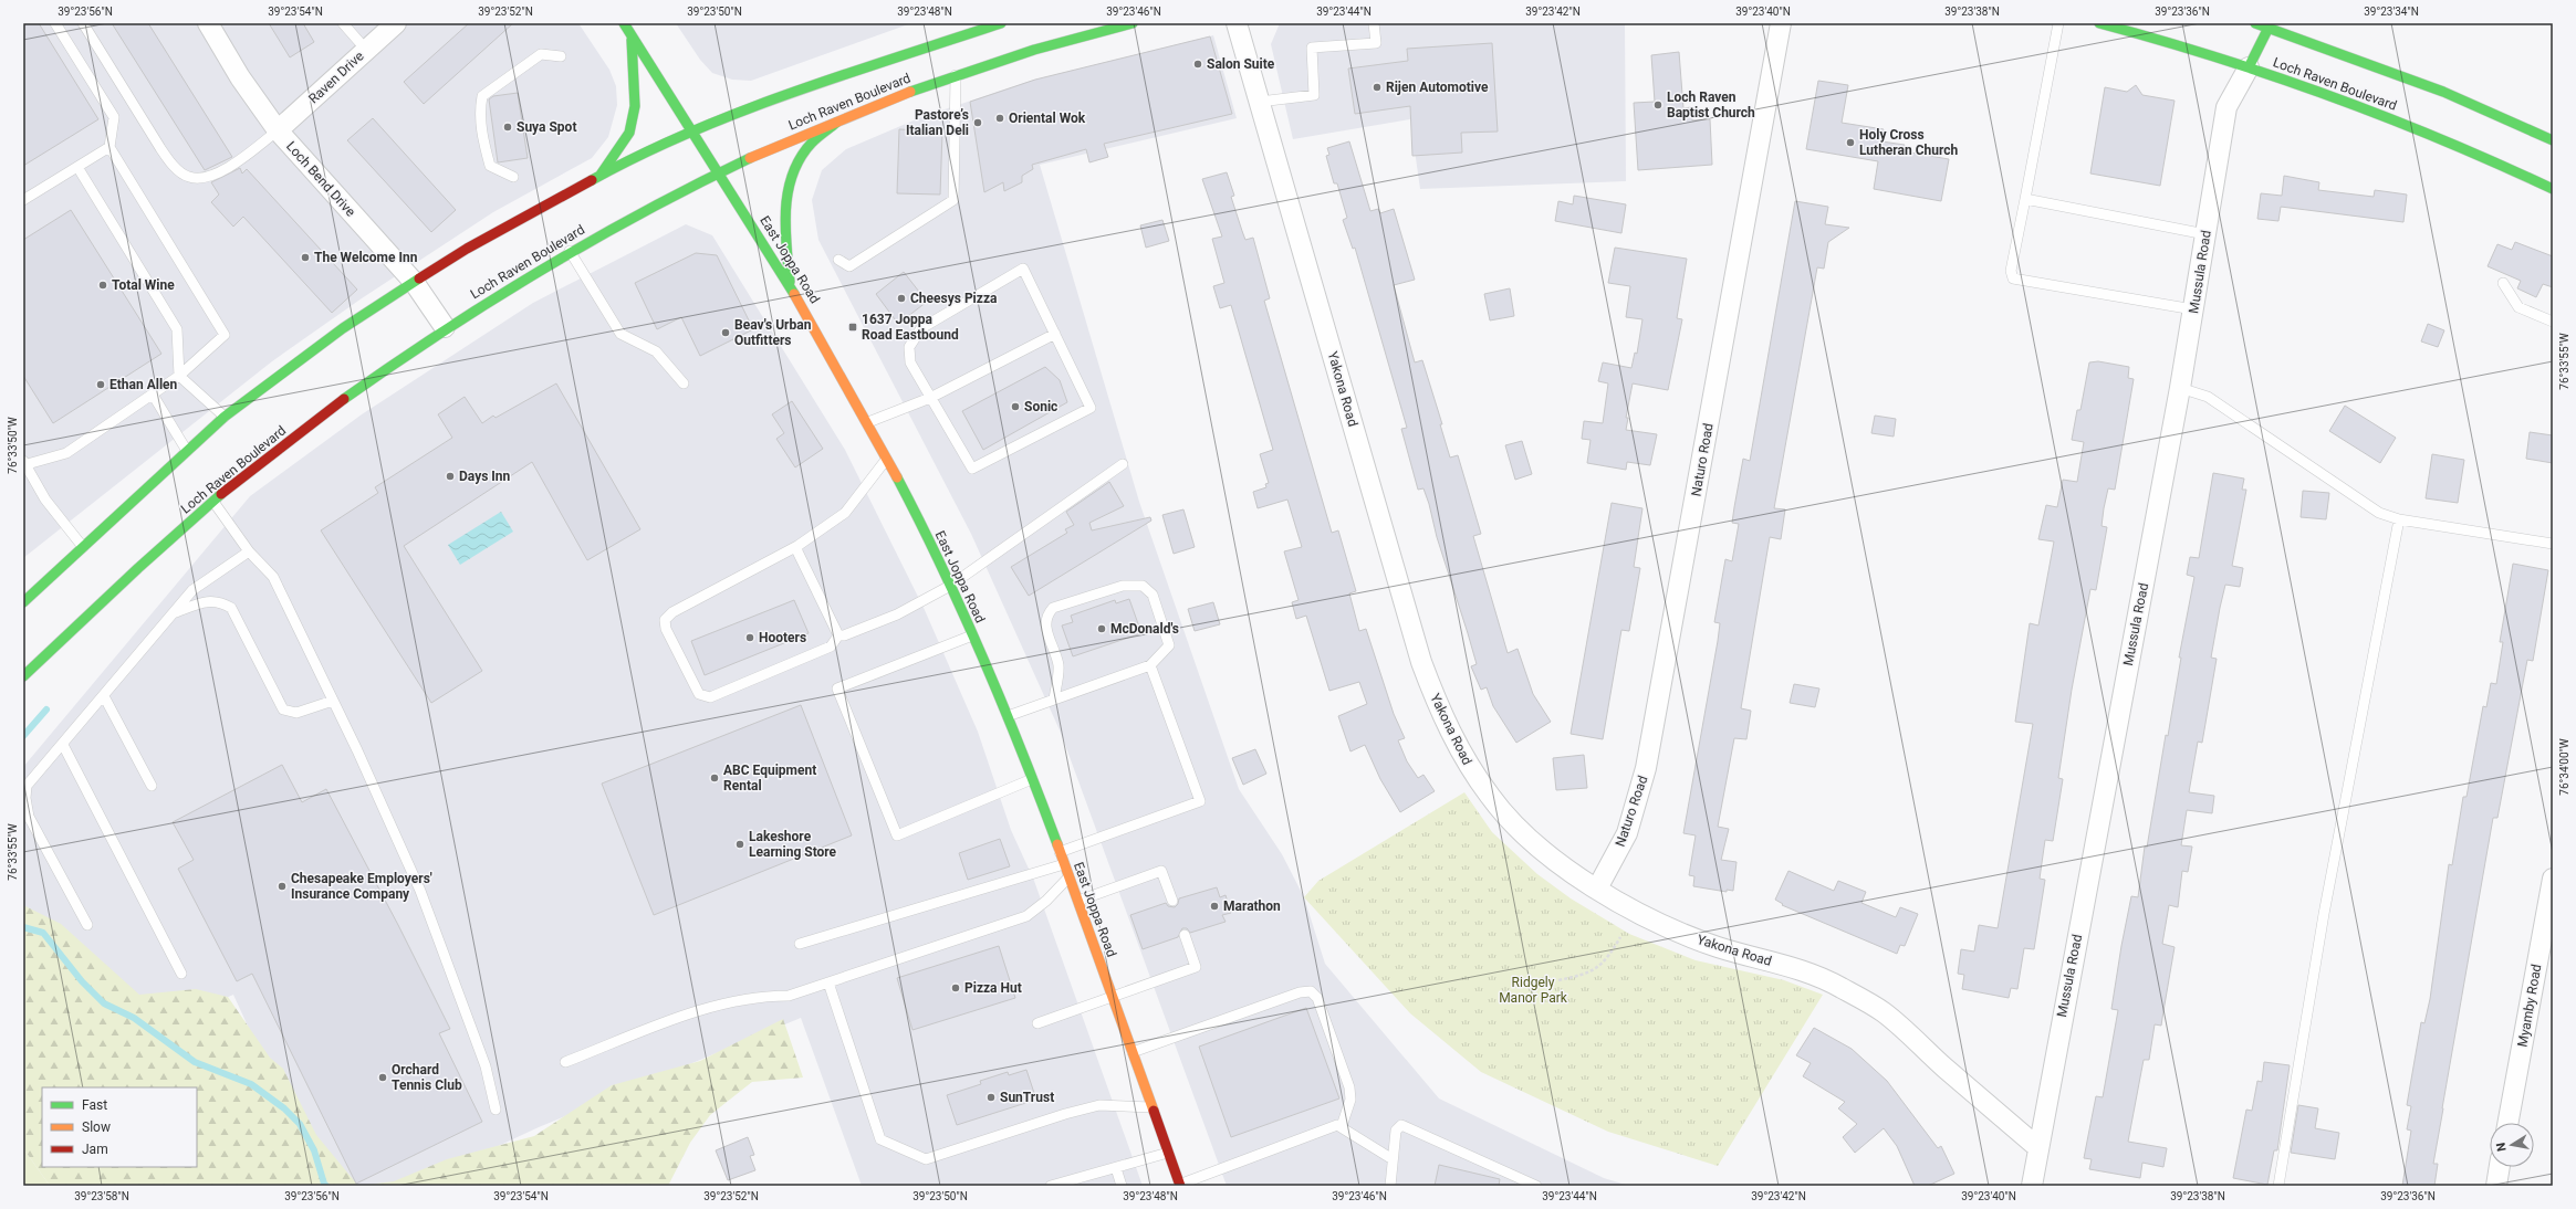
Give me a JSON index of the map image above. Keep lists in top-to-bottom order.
{
  "streets": {
    "main road": ["Loch Raven Boulevard", "East Joppa Road"],
    "street": [
      "Raven Drive",
      "Loch Bend Drive",
      "Mussula Road",
      "Yakona Road",
      "Naturo Road",
      "Myamby Road"
    ]
  },
  "crossings": [
    ["Raven Drive", "Loch Bend Drive"],
    ["Loch Raven Boulevard", "Loch Bend Drive"],
    ["Loch Raven Boulevard", "East Joppa Road"],
    ["Loch Raven Boulevard", "Mussula Road"],
    ["Mussula Road", "Yakona Road"],
    ["Yakona Road", "Naturo Road"]
  ],
  "parks": ["Ridgely Manor Park"],
  "places": {
    "other": [
      "Salon Suite",
      "Rijen Automotive",
      "Loch Raven Baptist Church",
      "Oriental Wok",
      "Pastore’s Italian Deli",
      "Suya Spot",
      "Holy Cross Lutheran Church",
      "The Welcome Inn",
      "Total Wine",
      "Cheesys Pizza",
      "Beav's Urban Outfitters",
      "Ethan Allen",
      "Sonic",
      "Days Inn",
      "McDonald's",
      "Hooters",
      "ABC Equipment Rental",
      "Lakeshore Learning Store",
      "Chesapeake Employers' Insurance Company",
      "Marathon",
      "Pizza Hut",
      "Orchard Tennis Club",
      "SunTrust"
    ],
    "transit": ["1637 Joppa Road Eastbound"]
  },
  "legend": ["Fast", "Slow", "Jam"],
  "north": "left",
  "coordinates": [
    "39°23'56\"N",
    "39°23'54\"N",
    "39°23'52\"N",
    "39°23'50\"N",
    "39°23'48\"N",
    "39°23'46\"N",
    "39°23'44\"N",
    "39°23'42\"N",
    "39°23'40\"N",
    "39°23'38\"N",
    "39°23'36\"N",
    "39°23'34\"N",
    "76°33'55\"W",
    "76°33'50\"W",
    "76°34'00\"W",
    "39°23'58\"N"
  ]
}
